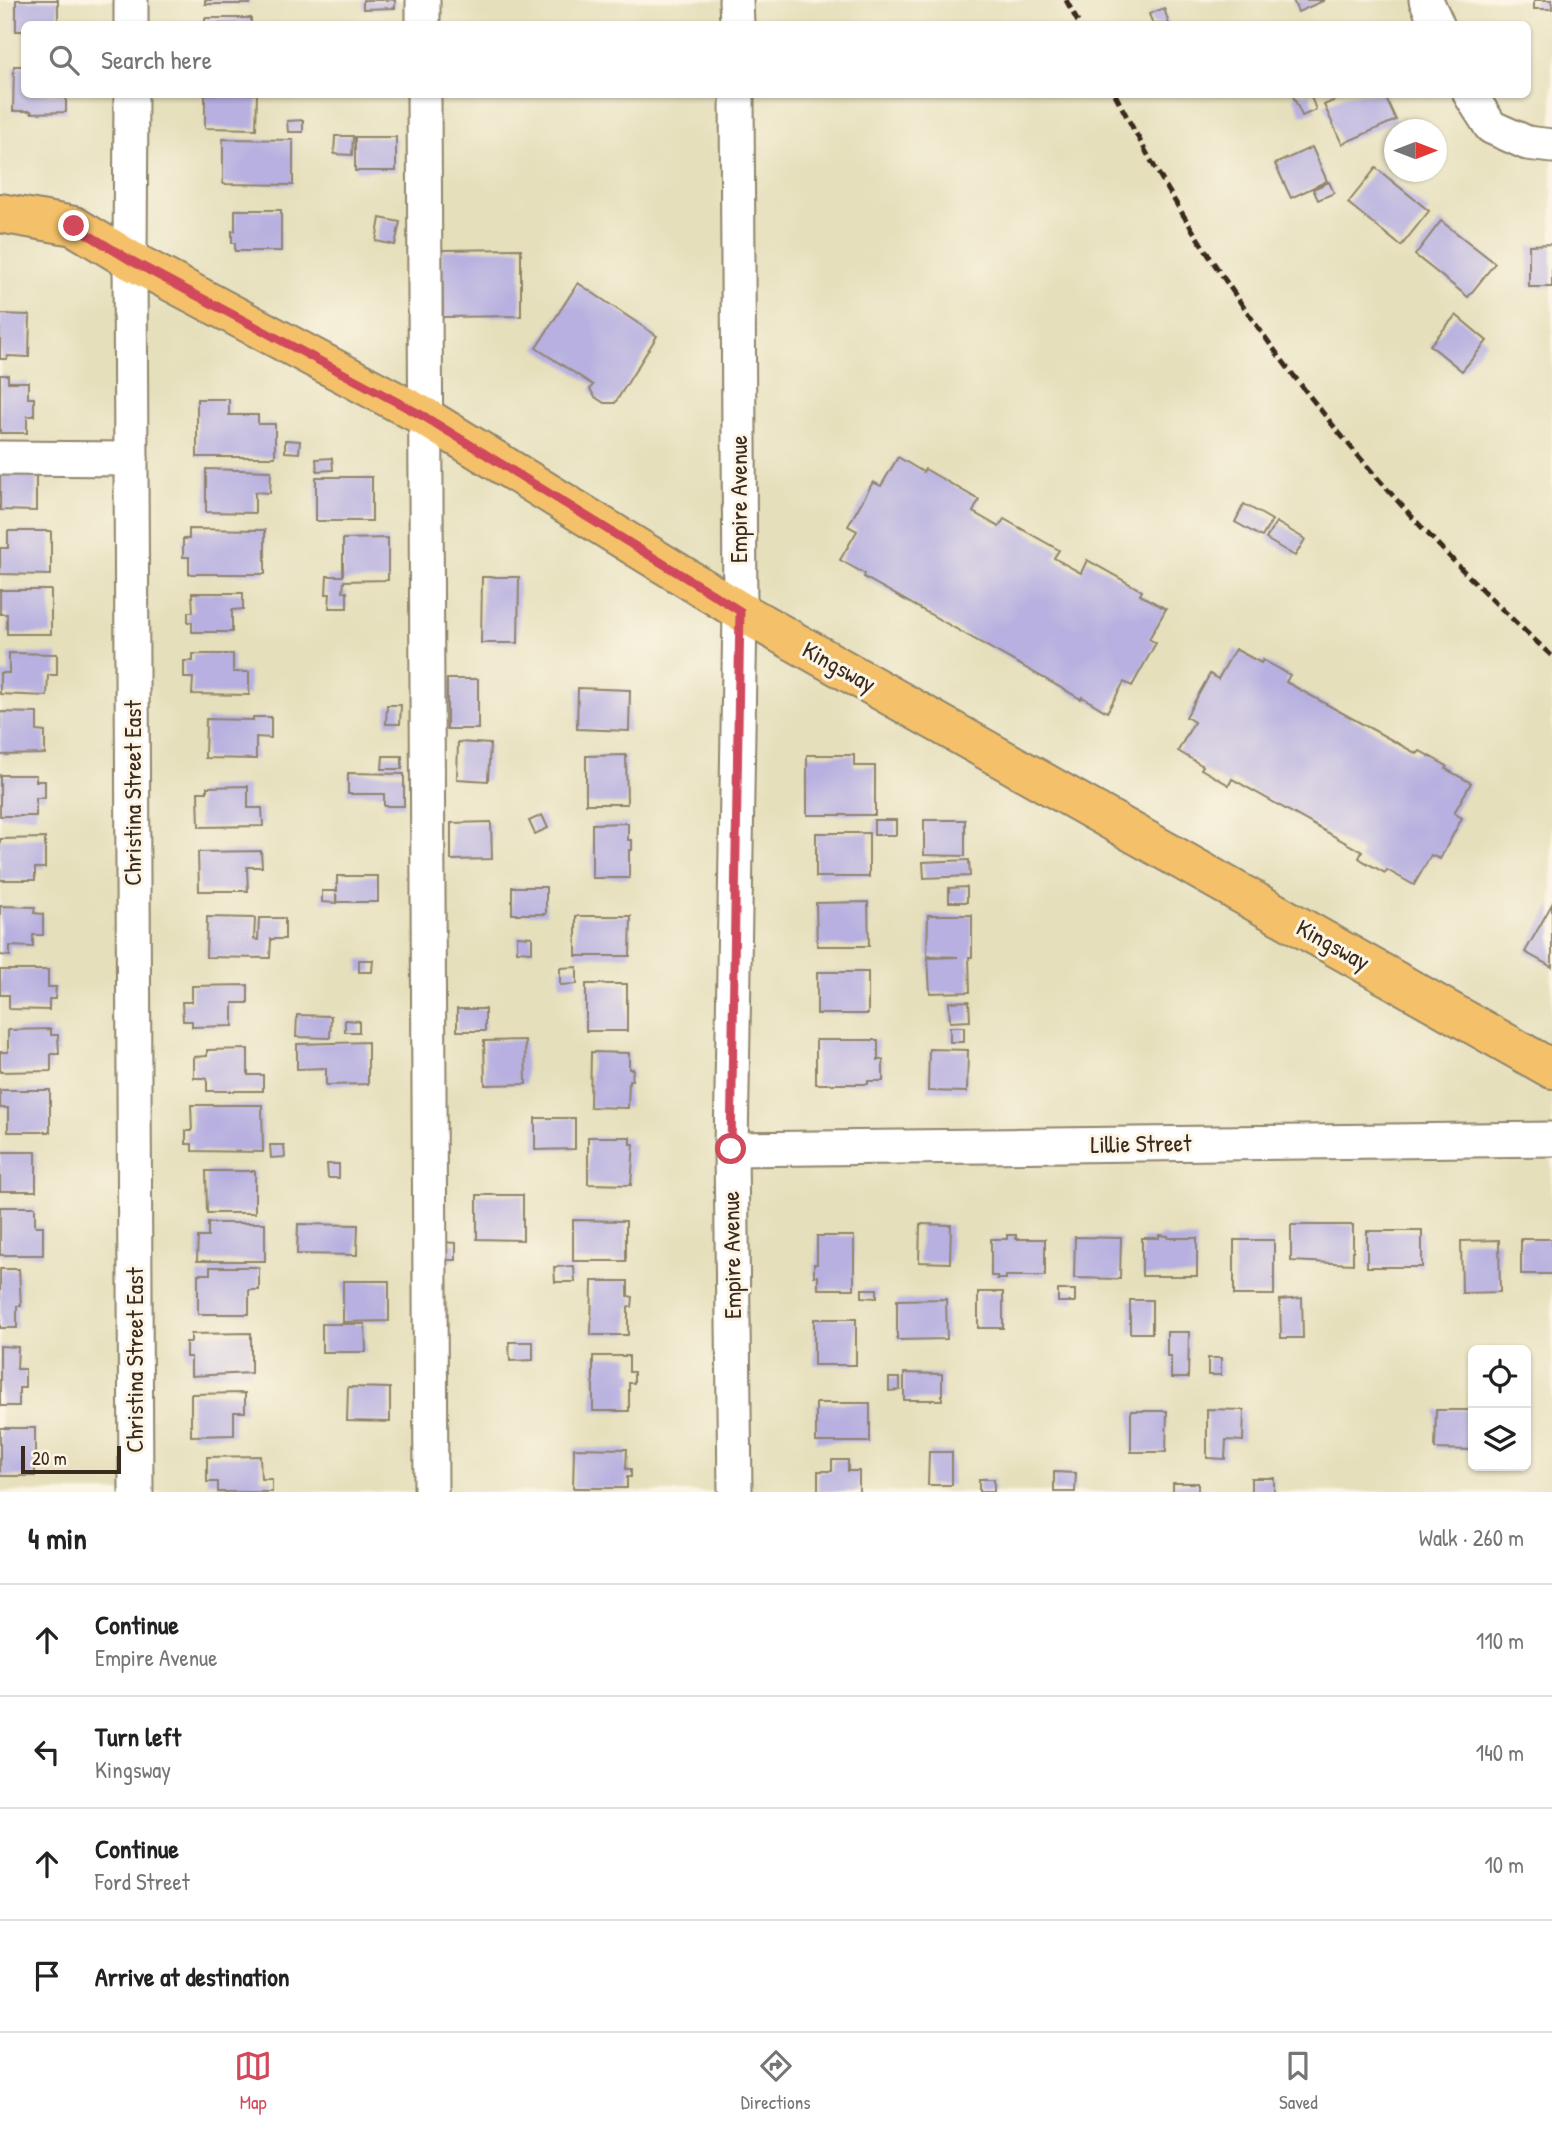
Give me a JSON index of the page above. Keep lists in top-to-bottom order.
{
  "streets": {
    "main road": ["Kingsway"],
    "street": ["Empire Avenue", "Christina Street East", "Lillie Street"]
  },
  "crossings": [
    ["Empire Avenue", "Kingsway"],
    ["Empire Avenue", "Lillie Street"],
    ["Kingsway", "Christina Street East"]
  ],
  "scale_bar": "20 m",
  "north": "right",
  "page": {
    "search": "Search here",
    "scale": "20 m",
    "heading": ["4 min", "Walk · 260 m"],
    "list": [
      ["Continue", "Empire Avenue", "110 m"],
      ["Turn left", "Kingsway", "140 m"],
      ["Continue", "Ford Street", "10 m"],
      "Arrive at destination"
    ],
    "nav": ["Map", "Directions", "Saved"]
  }
}
